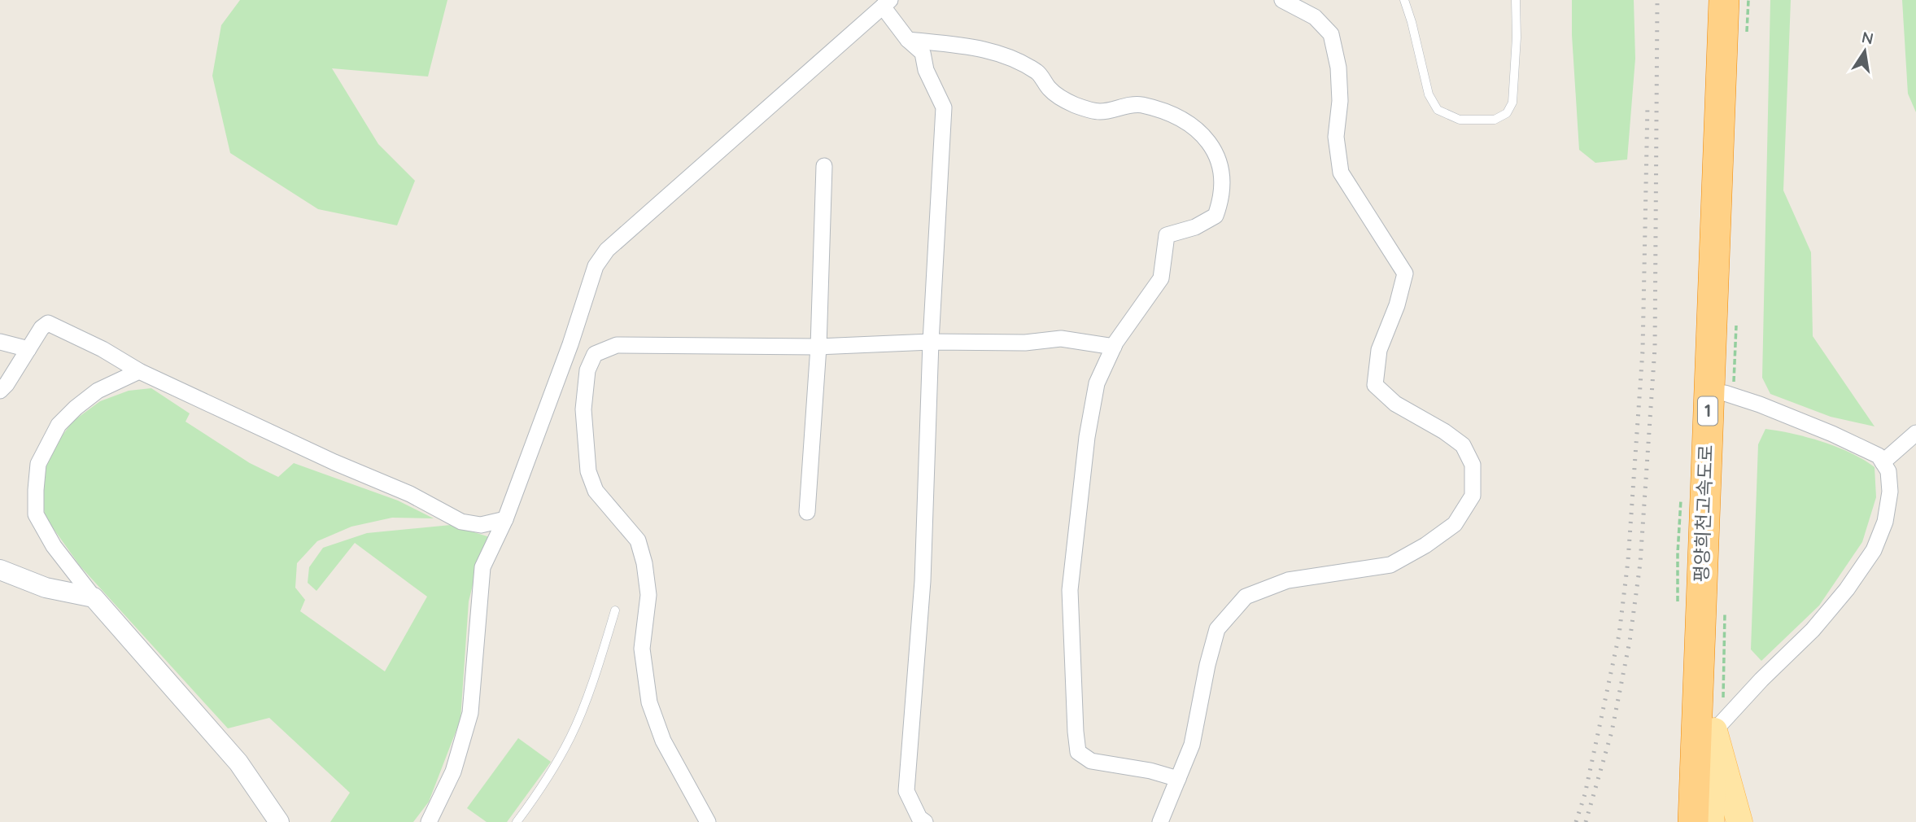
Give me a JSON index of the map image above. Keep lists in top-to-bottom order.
{
  "streets": {
    "highway": ["1", "평양희천고속도로"]
  },
  "crossings": [
    ["1", "평양희천고속도로"]
  ],
  "north": "top"
}
